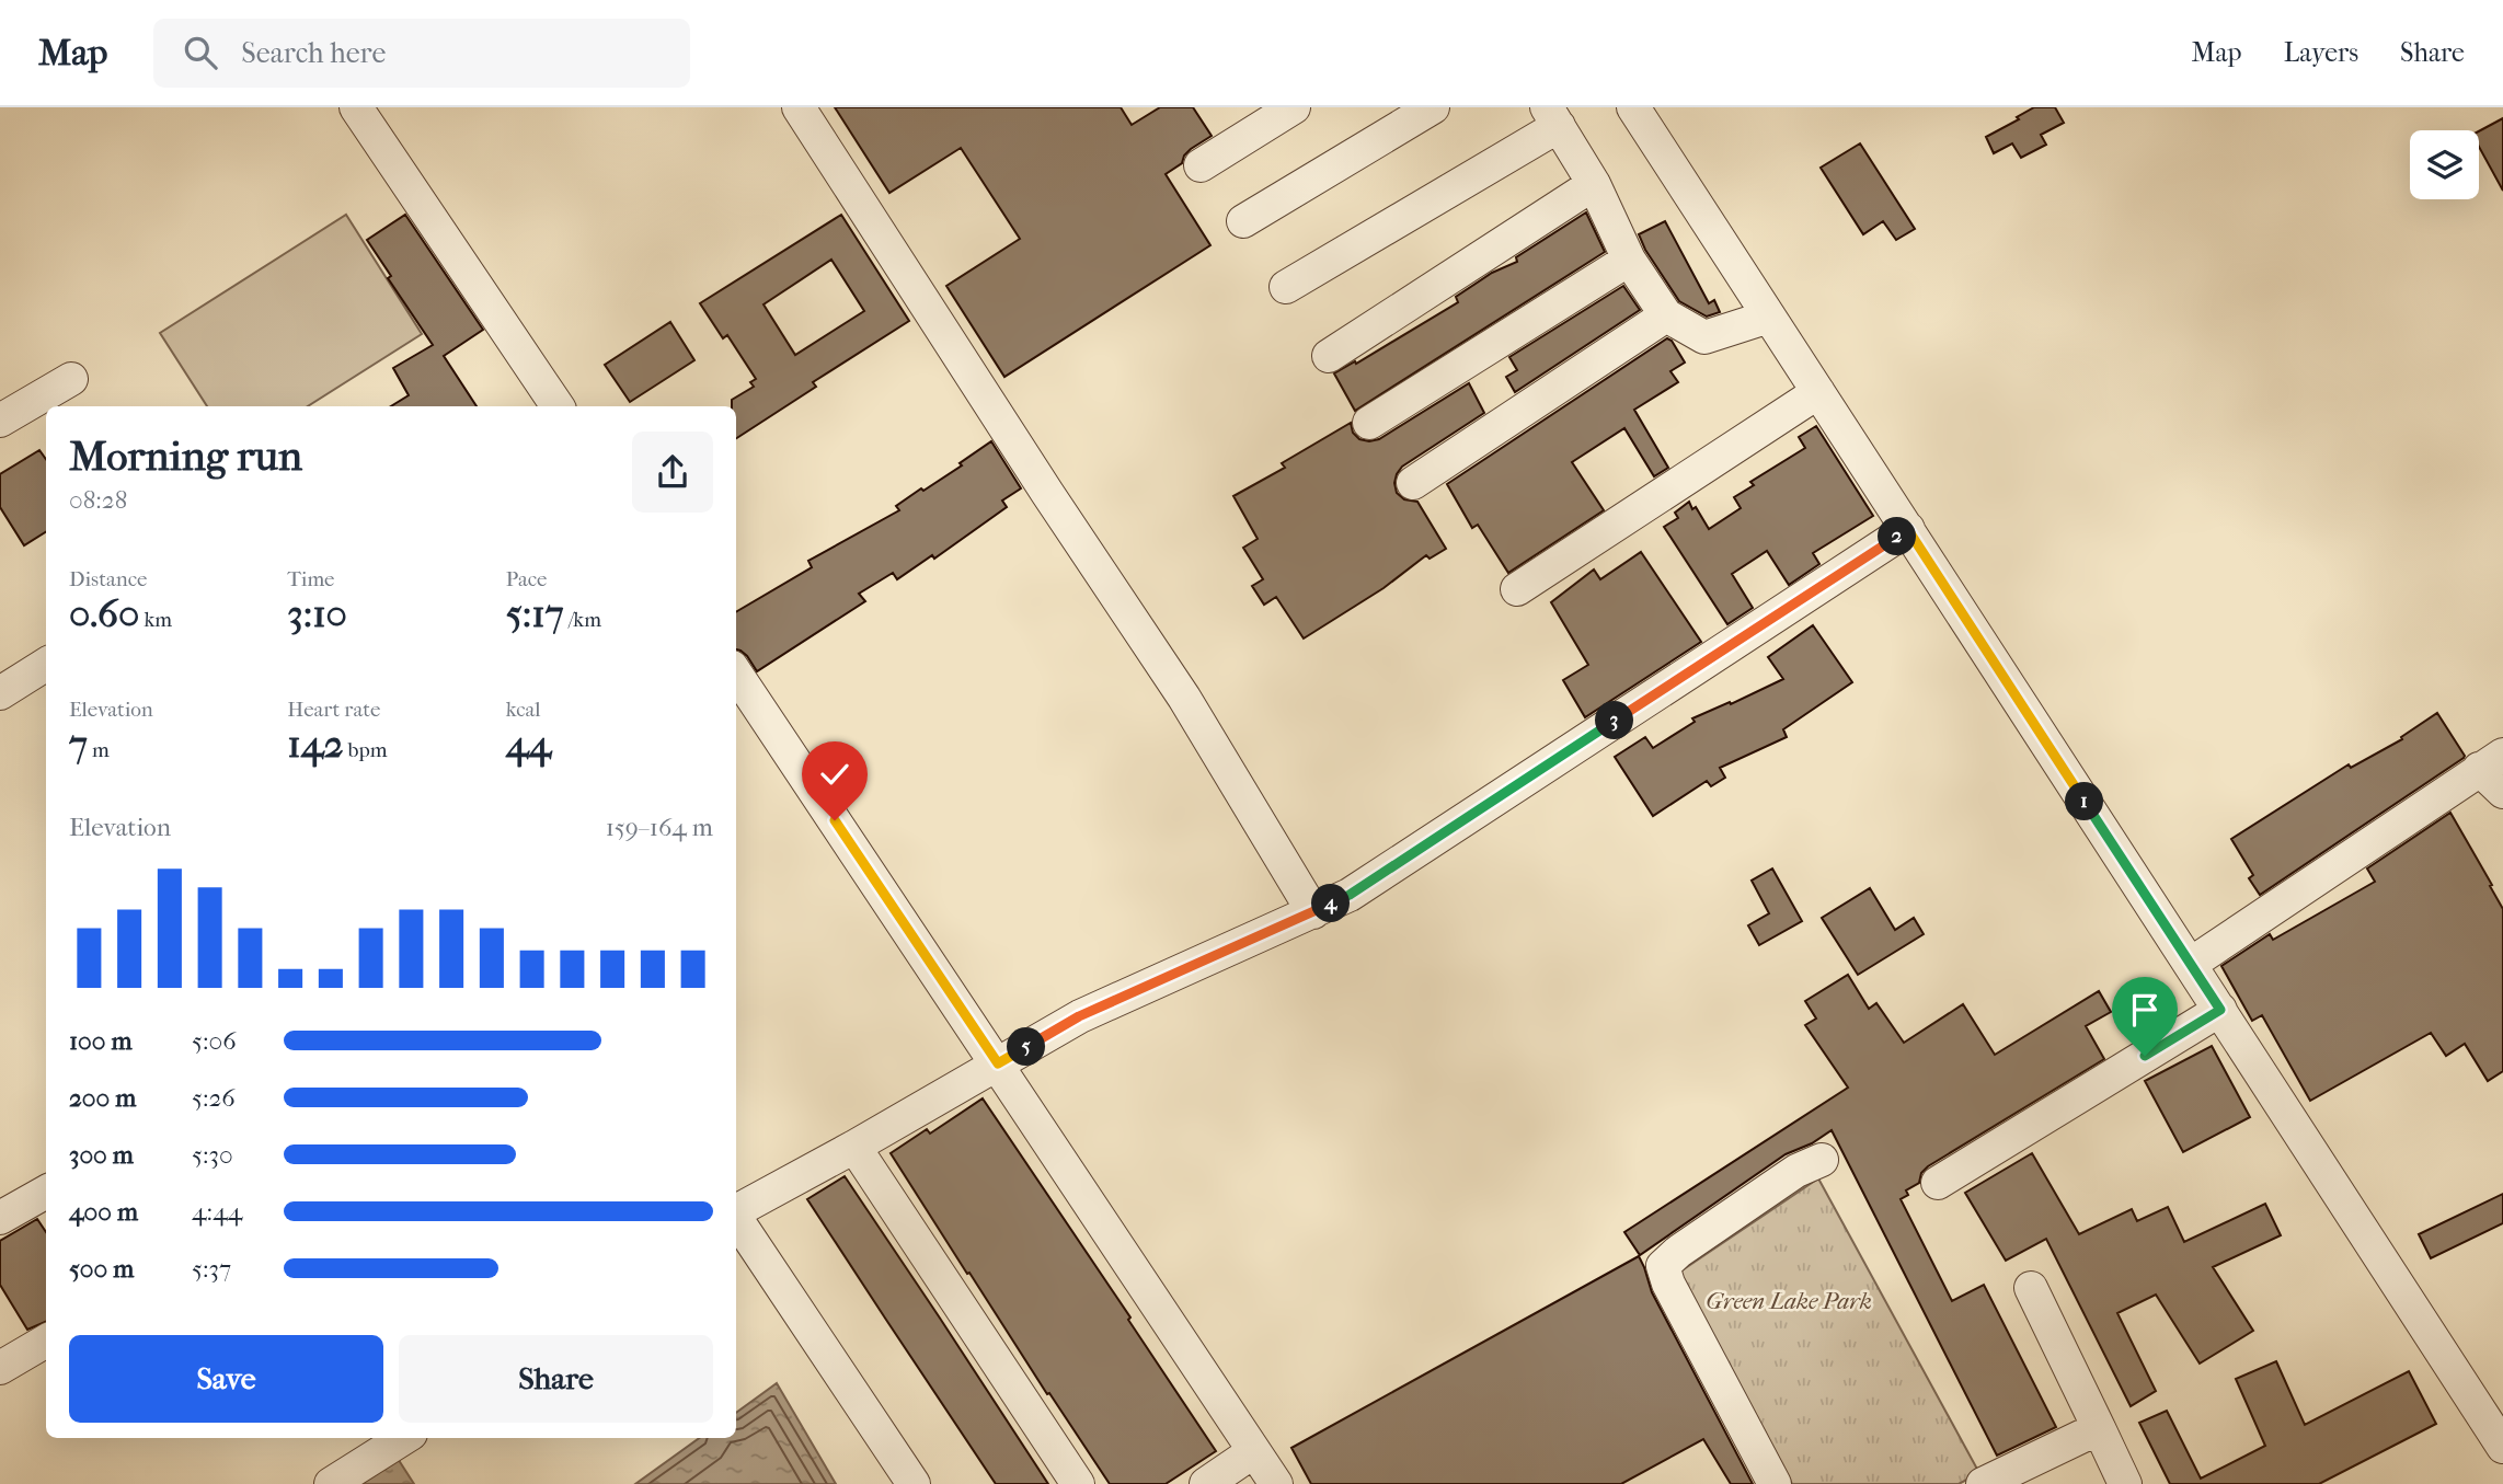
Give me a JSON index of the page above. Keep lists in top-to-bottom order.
{
  "parks": ["Green Lake Park"],
  "page": {
    "header": "Map",
    "search": "Search here",
    "nav": ["Map", "Layers", "Share"],
    "heading": ["Morning run", "08:28"],
    "pins": [
      "2",
      "3",
      "1",
      "4",
      "5"
    ],
    "stats": [
      ["Distance", "0.60 km"],
      ["Time", "3:10"],
      ["Pace", "5:17 /km"],
      ["Elevation", "7 m"],
      ["Heart rate", "142 bpm"],
      ["kcal", "44"]
    ],
    "chart": ["Elevation", "159–164 m"],
    "list": [
      {
        "name": "100 m",
        "note": "5:06"
      },
      {
        "name": "200 m",
        "note": "5:26"
      },
      {
        "name": "300 m",
        "note": "5:30"
      },
      {
        "name": "400 m",
        "note": "4:44"
      },
      {
        "name": "500 m",
        "note": "5:37"
      }
    ],
    "buttons": ["Save", "Share"]
  }
}
